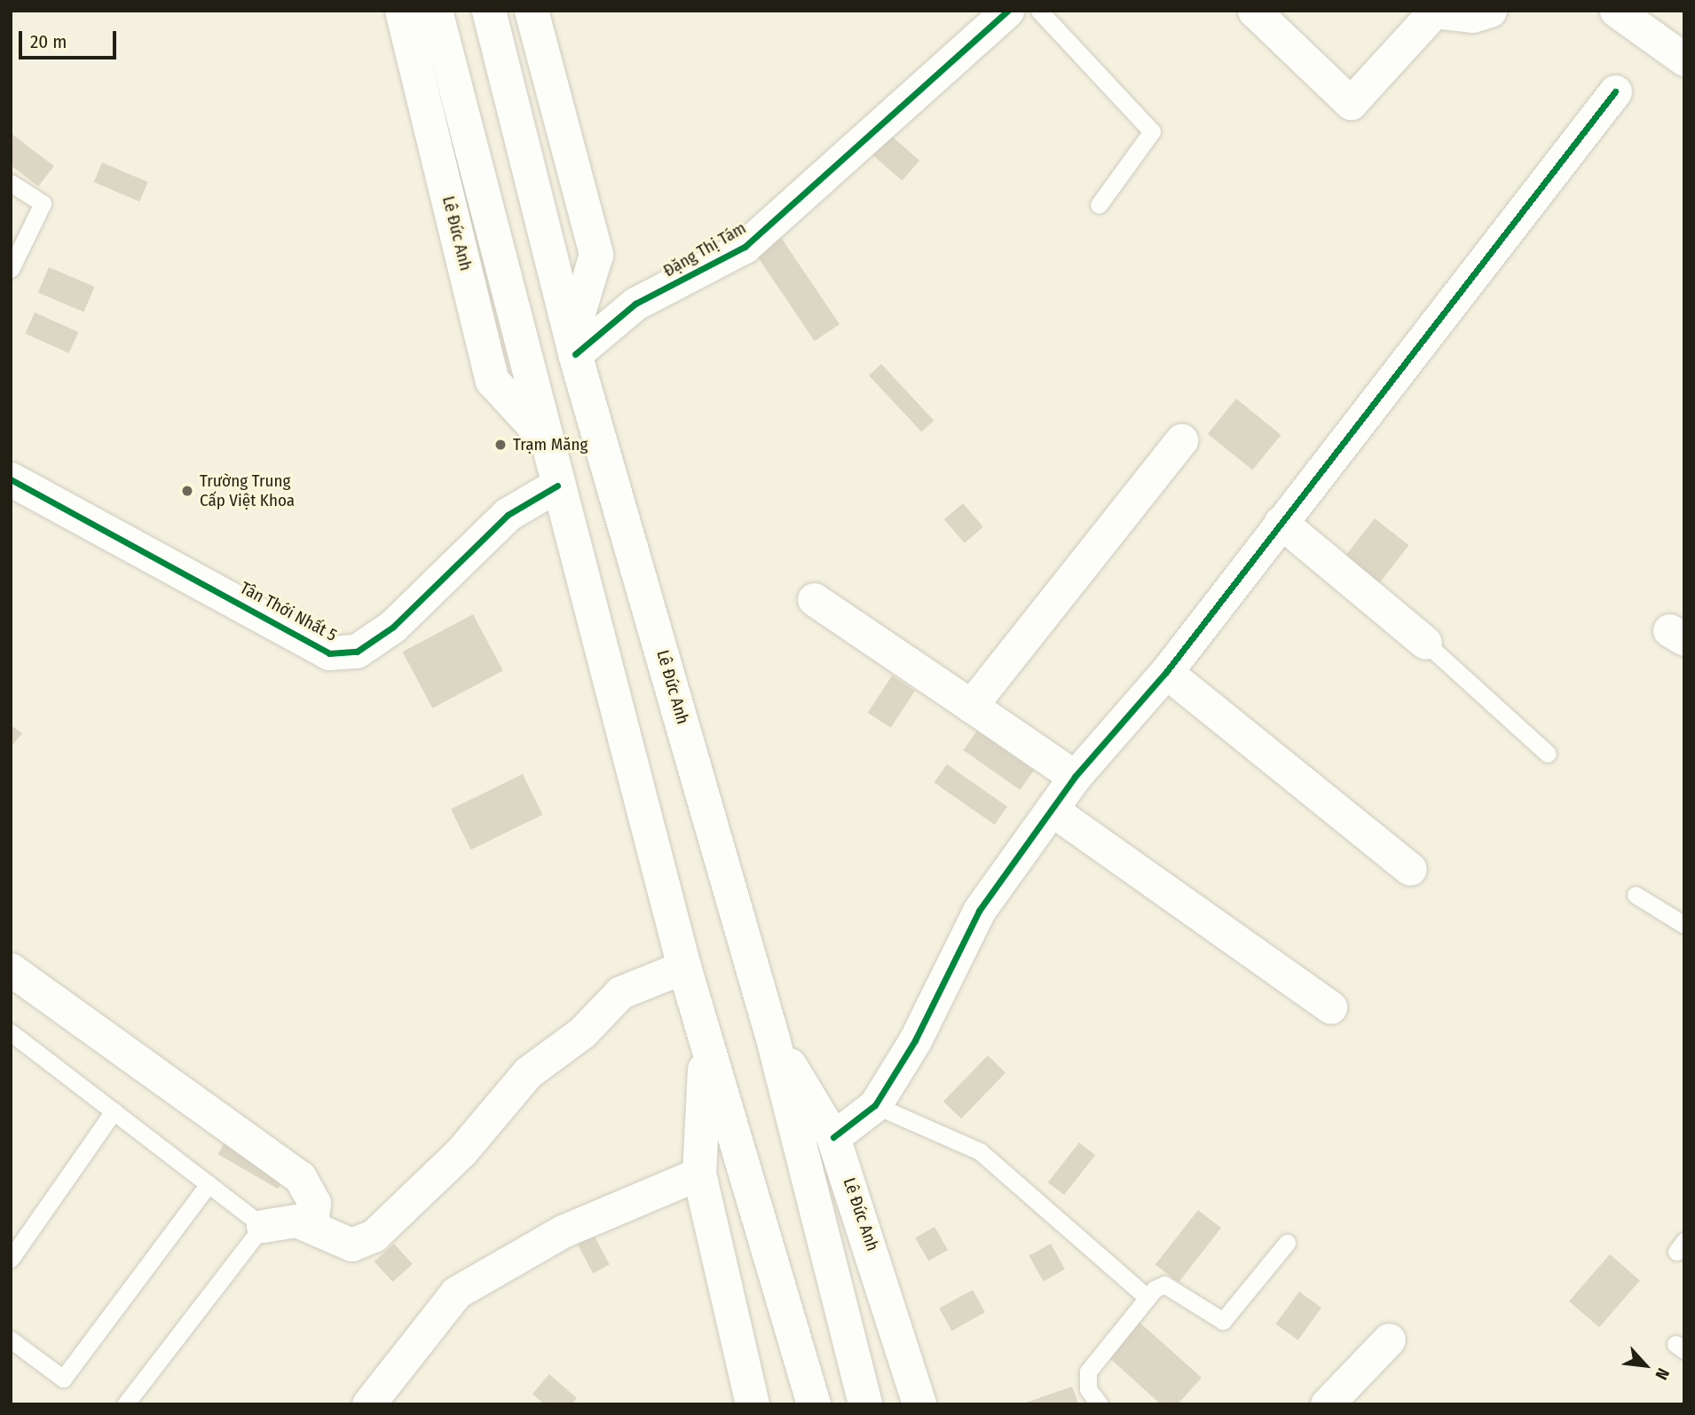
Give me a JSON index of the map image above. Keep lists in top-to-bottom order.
{
  "streets": {
    "main road": ["Lê Đức Anh", "Tân Thới Nhất 5"],
    "street": ["Đặng Thị Tám"]
  },
  "crossings": [
    ["Lê Đức Anh", "Đặng Thị Tám"],
    ["Lê Đức Anh", "Tân Thới Nhất 5"]
  ],
  "places": ["Trạm Măng", "Trường Trung Cấp Việt Khoa"],
  "scale_bar": "20 m",
  "north": "bottom right"
}
